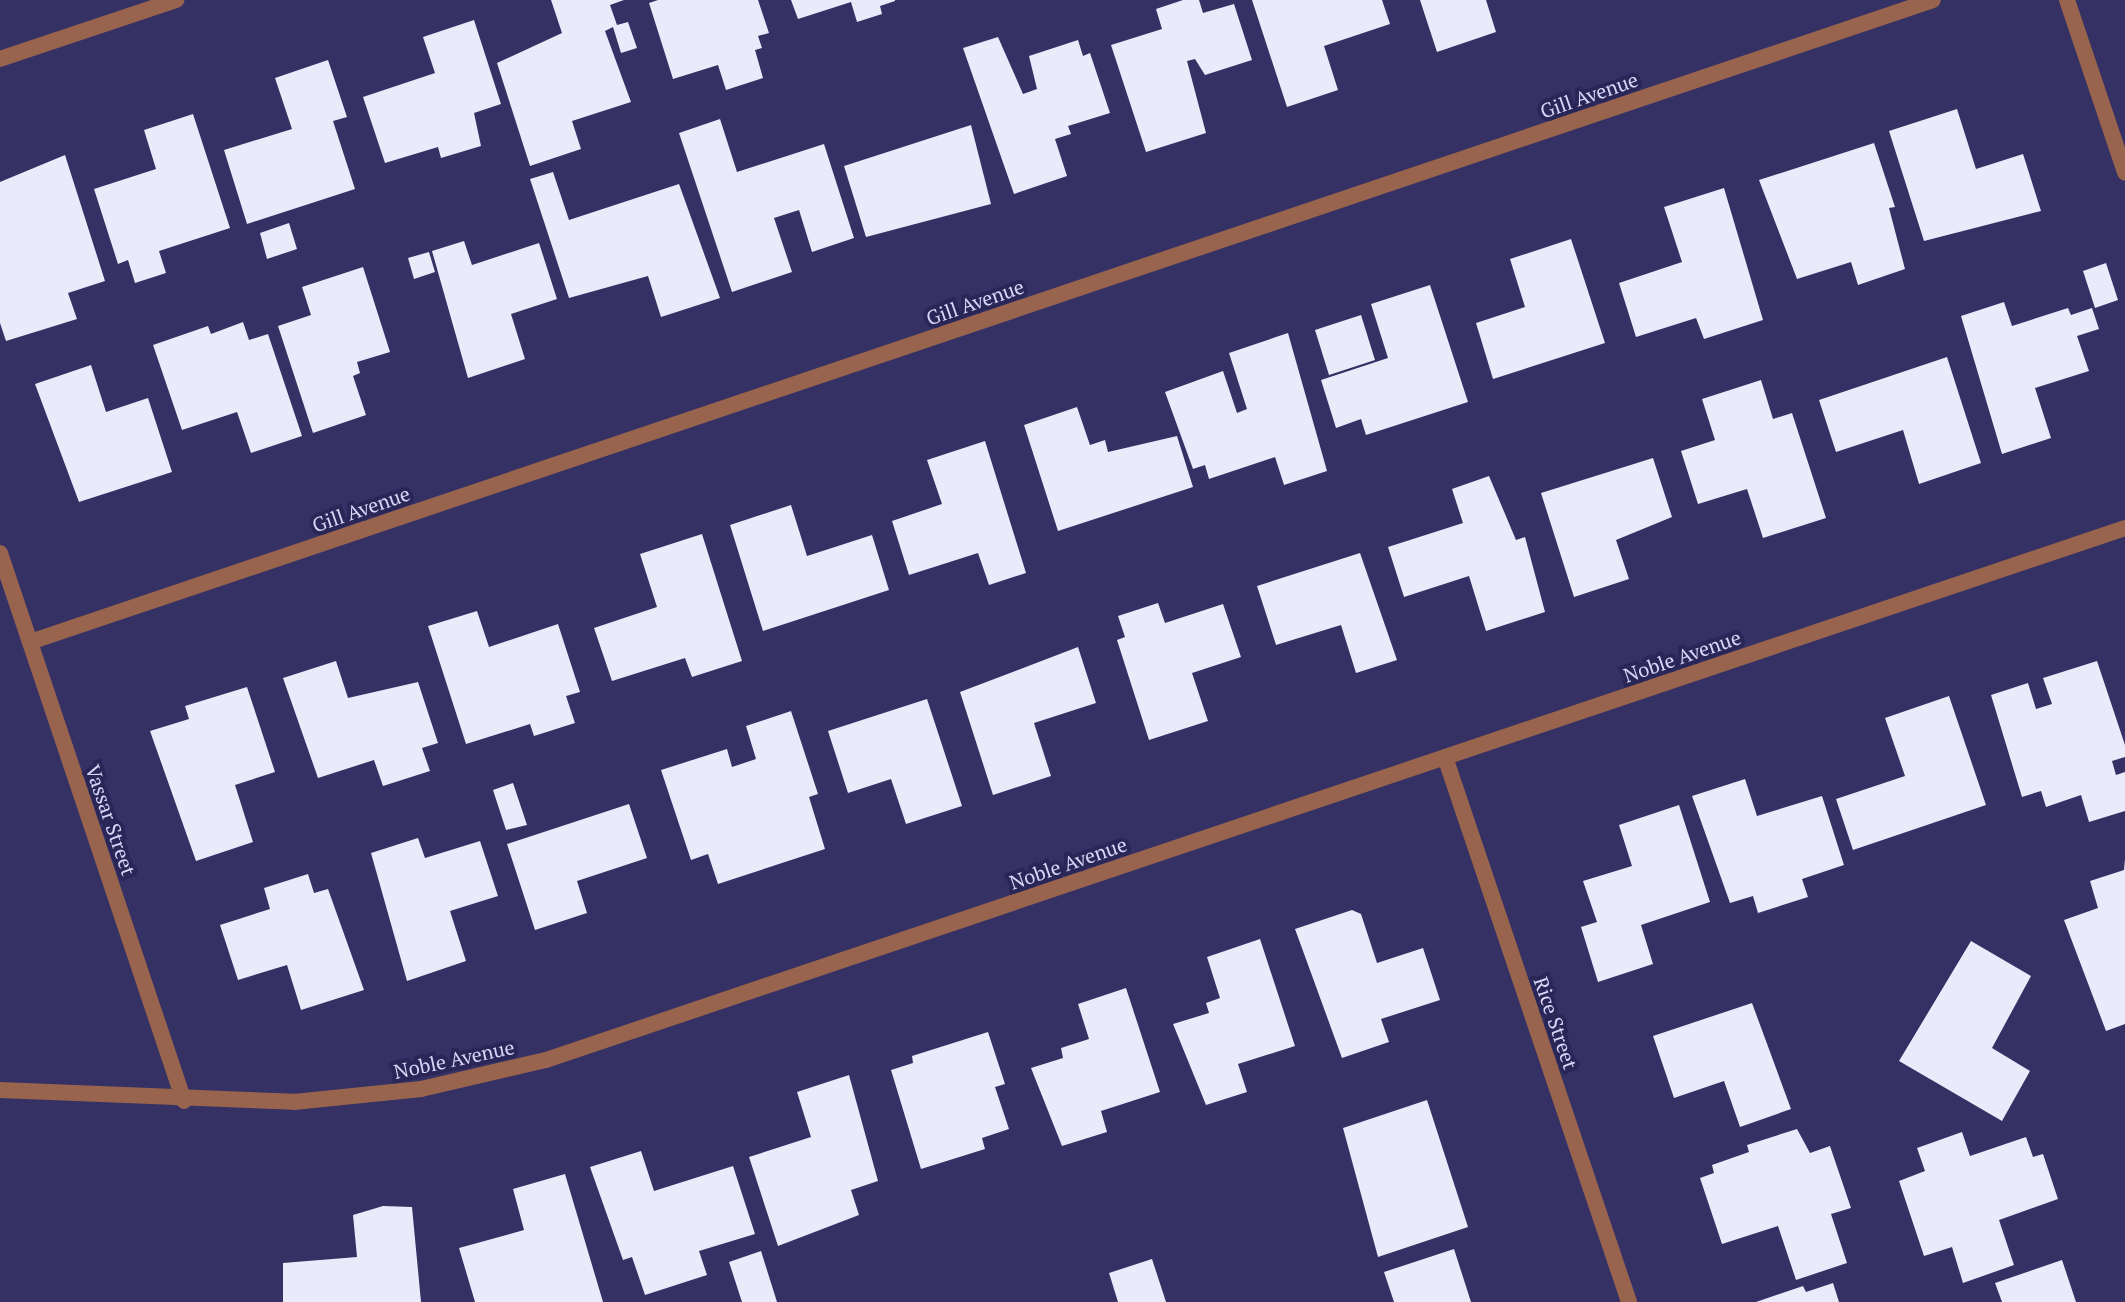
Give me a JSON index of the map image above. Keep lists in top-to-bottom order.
{
  "streets": {
    "street": [
      "Gill Avenue",
      "Noble Avenue",
      "Vassar Street",
      "Rice Street"
    ]
  },
  "crossings": [
    ["Gill Avenue", "Vassar Street"],
    ["Noble Avenue", "Vassar Street"],
    ["Noble Avenue", "Rice Street"]
  ]
}
